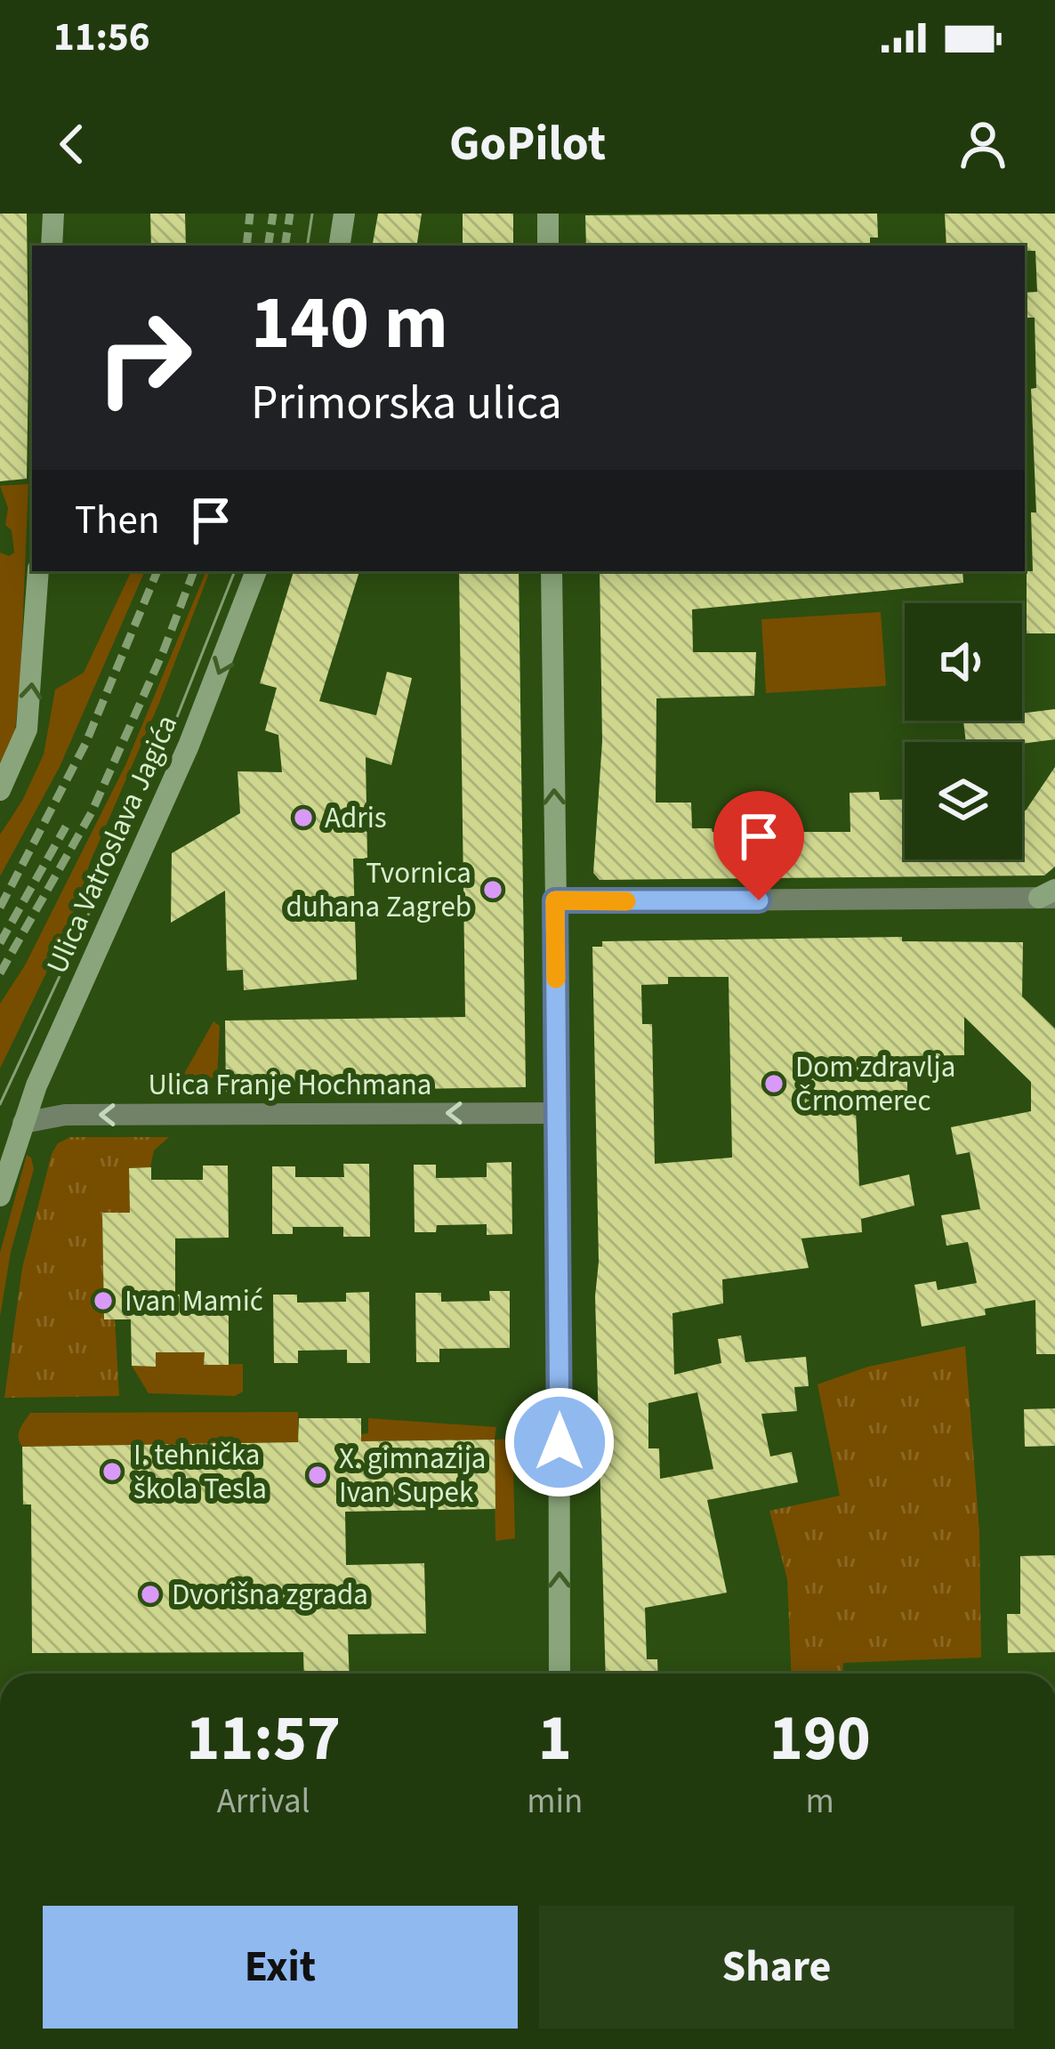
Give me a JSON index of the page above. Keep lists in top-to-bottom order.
{
  "streets": {
    "main road": ["Ulica Vatroslava Jagića"],
    "street": ["Ulica Franje Hochmana"]
  },
  "crossings": [
    ["Ulica Vatroslava Jagića", "Ulica Franje Hochmana"]
  ],
  "one_way": ["Ulica Vatroslava Jagića", "Ulica Franje Hochmana"],
  "places": [
    "Adris",
    "Tvornica duhana Zagreb",
    "Dom zdravlja Črnomerec",
    "Ivan Mamić",
    "I. tehnička škola Tesla",
    "X. gimnazija Ivan Supek",
    "Dvorišna zgrada"
  ],
  "page": {
    "status": "11:56",
    "header": "GoPilot",
    "turn": ["140 m", "Primorska ulica"],
    "then": "Then",
    "eta": [
      "11:57",
      "Arrival",
      "1",
      "min",
      "190",
      "m"
    ],
    "buttons": ["Exit", "Share"]
  }
}
